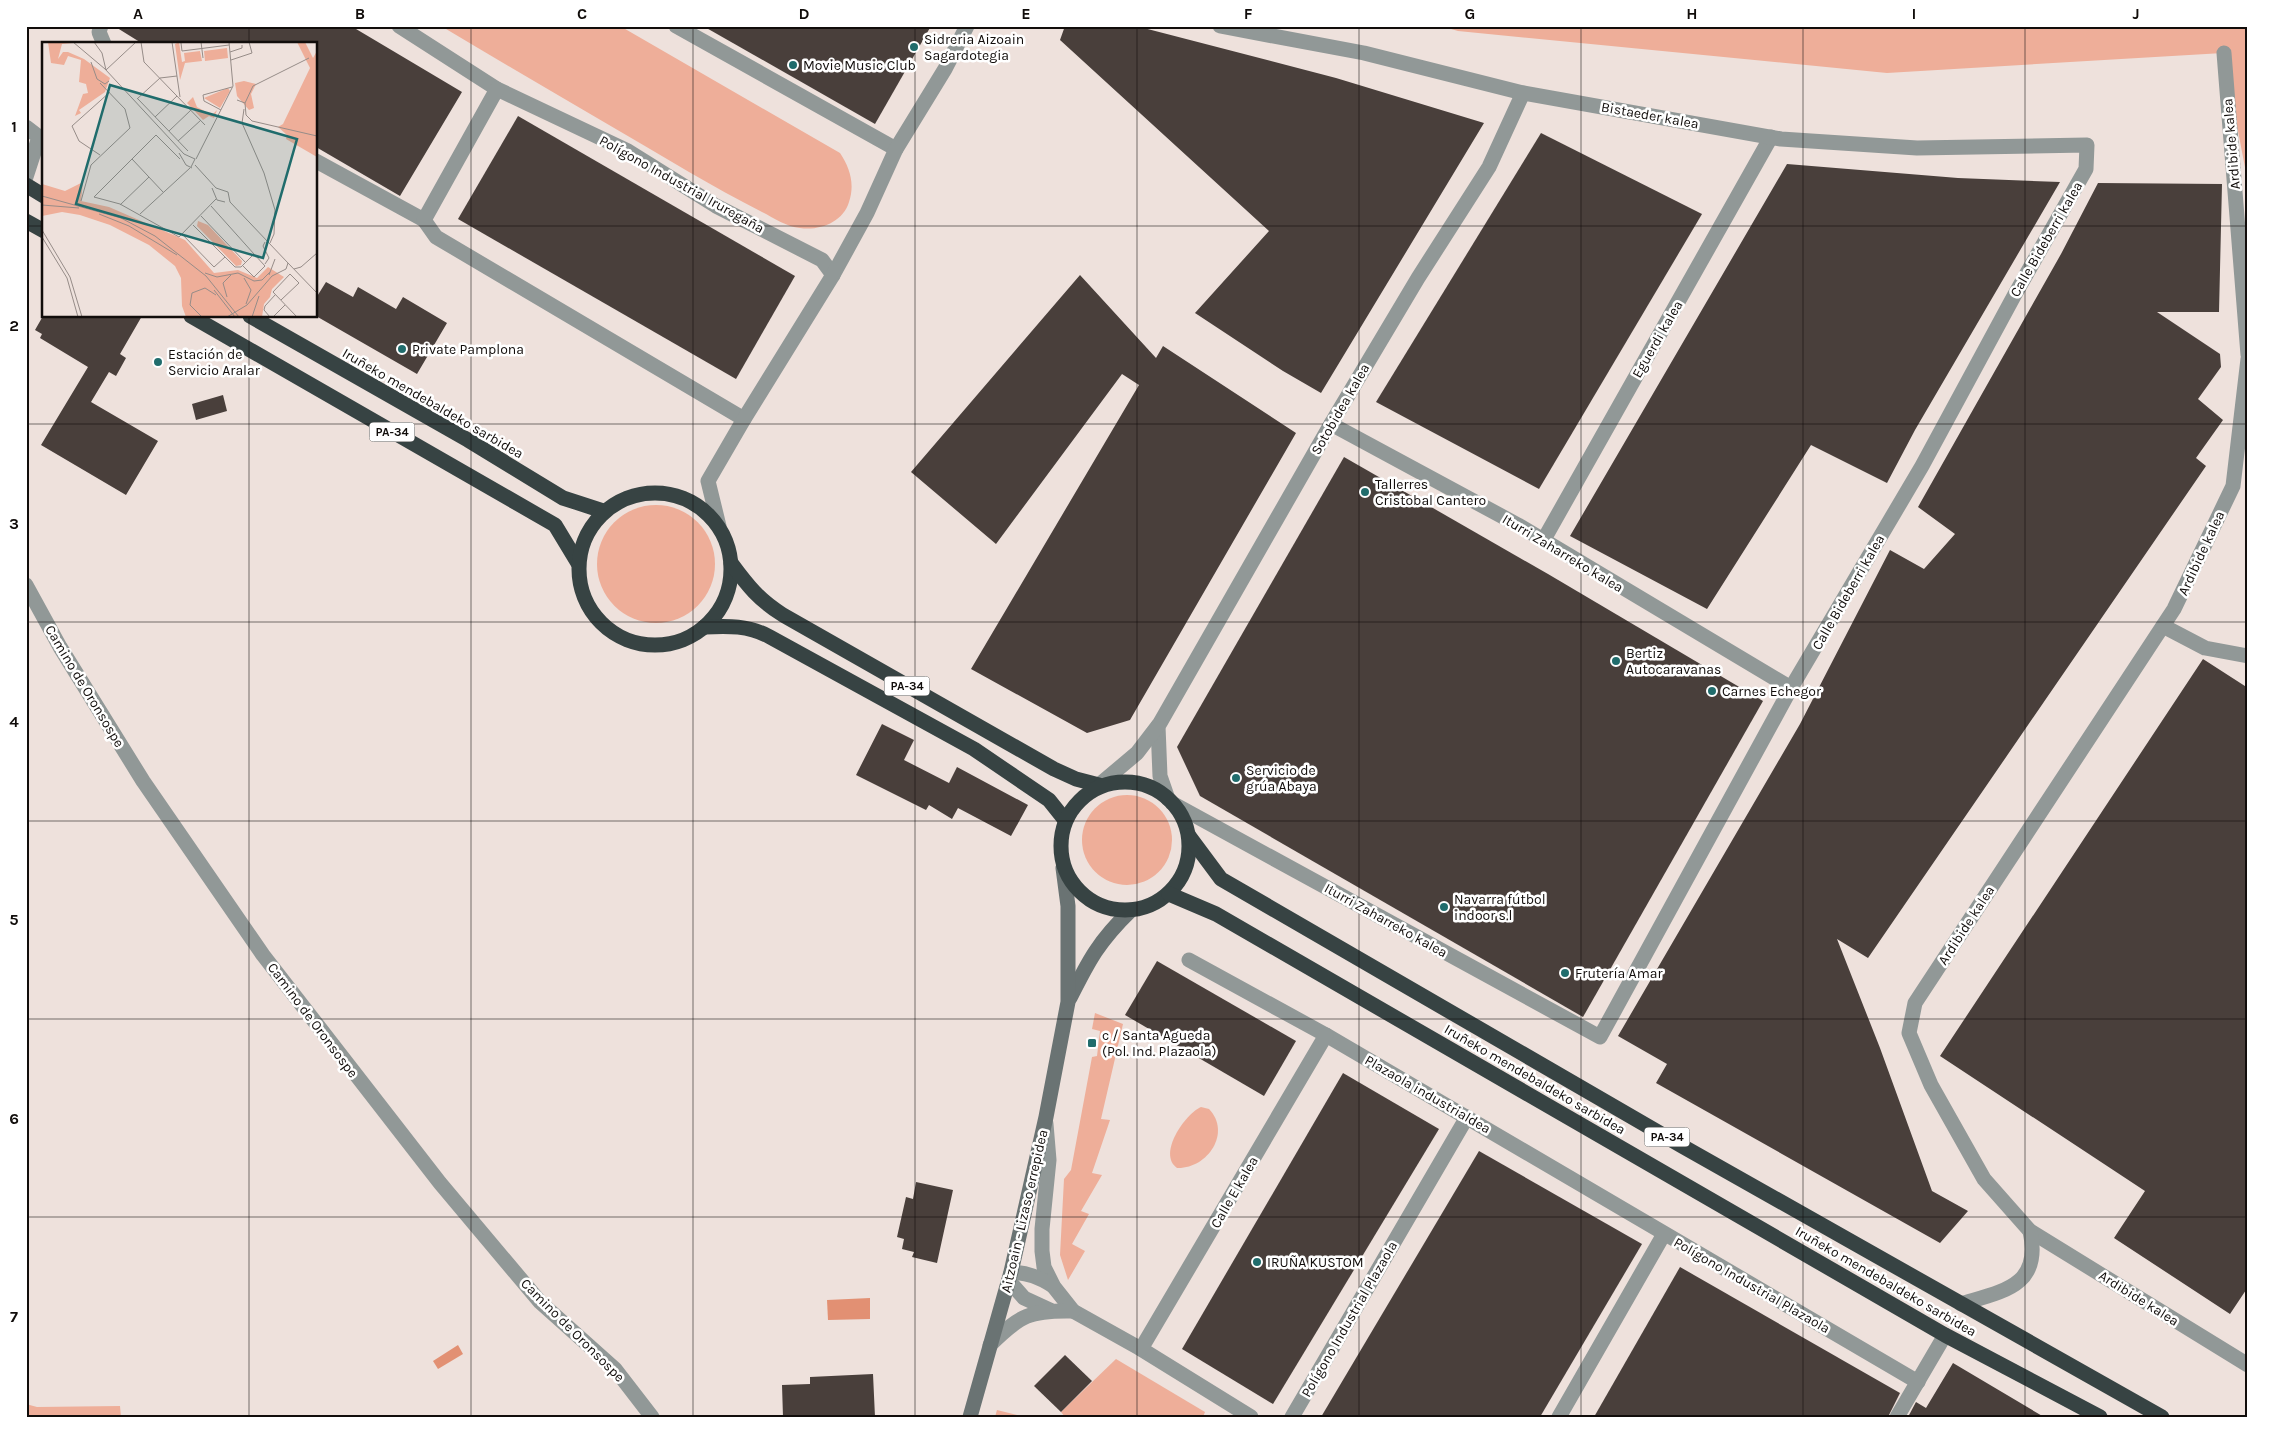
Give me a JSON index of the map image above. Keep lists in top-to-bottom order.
{
  "streets": {
    "highway": ["Iruñeko mendebaldeko sarbidea", "PA-34"],
    "street": [
      "Bistaeder kalea",
      "Ardibide kalea",
      "Polígono Industrial Iruregaña",
      "Calle Bideberri kalea",
      "Eguerdi kalea",
      "Sotobidea kalea",
      "Iturri Zaharreko kalea",
      "Camino de Oronsospe",
      "Plazaola industrialdea",
      "Calle E kalea",
      "Aitzoain - Lizaso errepidea",
      "Polígono Industrial Plazaola"
    ]
  },
  "crossings": [
    ["Bistaeder kalea", "Calle Bideberri kalea"],
    ["Bistaeder kalea", "Eguerdi kalea"],
    ["Bistaeder kalea", "Sotobidea kalea"],
    ["Calle Bideberri kalea", "Iturri Zaharreko kalea"],
    ["Eguerdi kalea", "Iturri Zaharreko kalea"],
    ["Iruñeko mendebaldeko sarbidea", "Sotobidea kalea"],
    ["Iruñeko mendebaldeko sarbidea", "PA-34"],
    ["Iruñeko mendebaldeko sarbidea", "Iturri Zaharreko kalea"],
    ["Sotobidea kalea", "PA-34"],
    ["Sotobidea kalea", "Iturri Zaharreko kalea"],
    ["PA-34", "Iturri Zaharreko kalea"],
    ["Plazaola industrialdea", "Calle E kalea"],
    ["Plazaola industrialdea", "Polígono Industrial Plazaola"]
  ],
  "places": {
    "other": [
      "Sidreria Aizoain Sagardotegia",
      "Movie Music Club",
      "Private Pamplona",
      "Estación de Servicio Aralar",
      "Tallerres Cristobal Cantero",
      "Bertiz Autocaravanas",
      "Carnes Echegor",
      "Servicio de grúa Abaya",
      "Navarra fútbol indoor s.l",
      "Frutería Amar",
      "IRUÑA KUSTOM"
    ],
    "transit": ["c / Santa Agueda (Pol. Ind. Plazaola)"]
  },
  "grid": {
    "columns": [
      "A",
      "B",
      "C",
      "D",
      "E",
      "F",
      "G",
      "H",
      "I",
      "J"
    ],
    "rows": [
      "1",
      "2",
      "3",
      "4",
      "5",
      "6",
      "7"
    ]
  }
}
